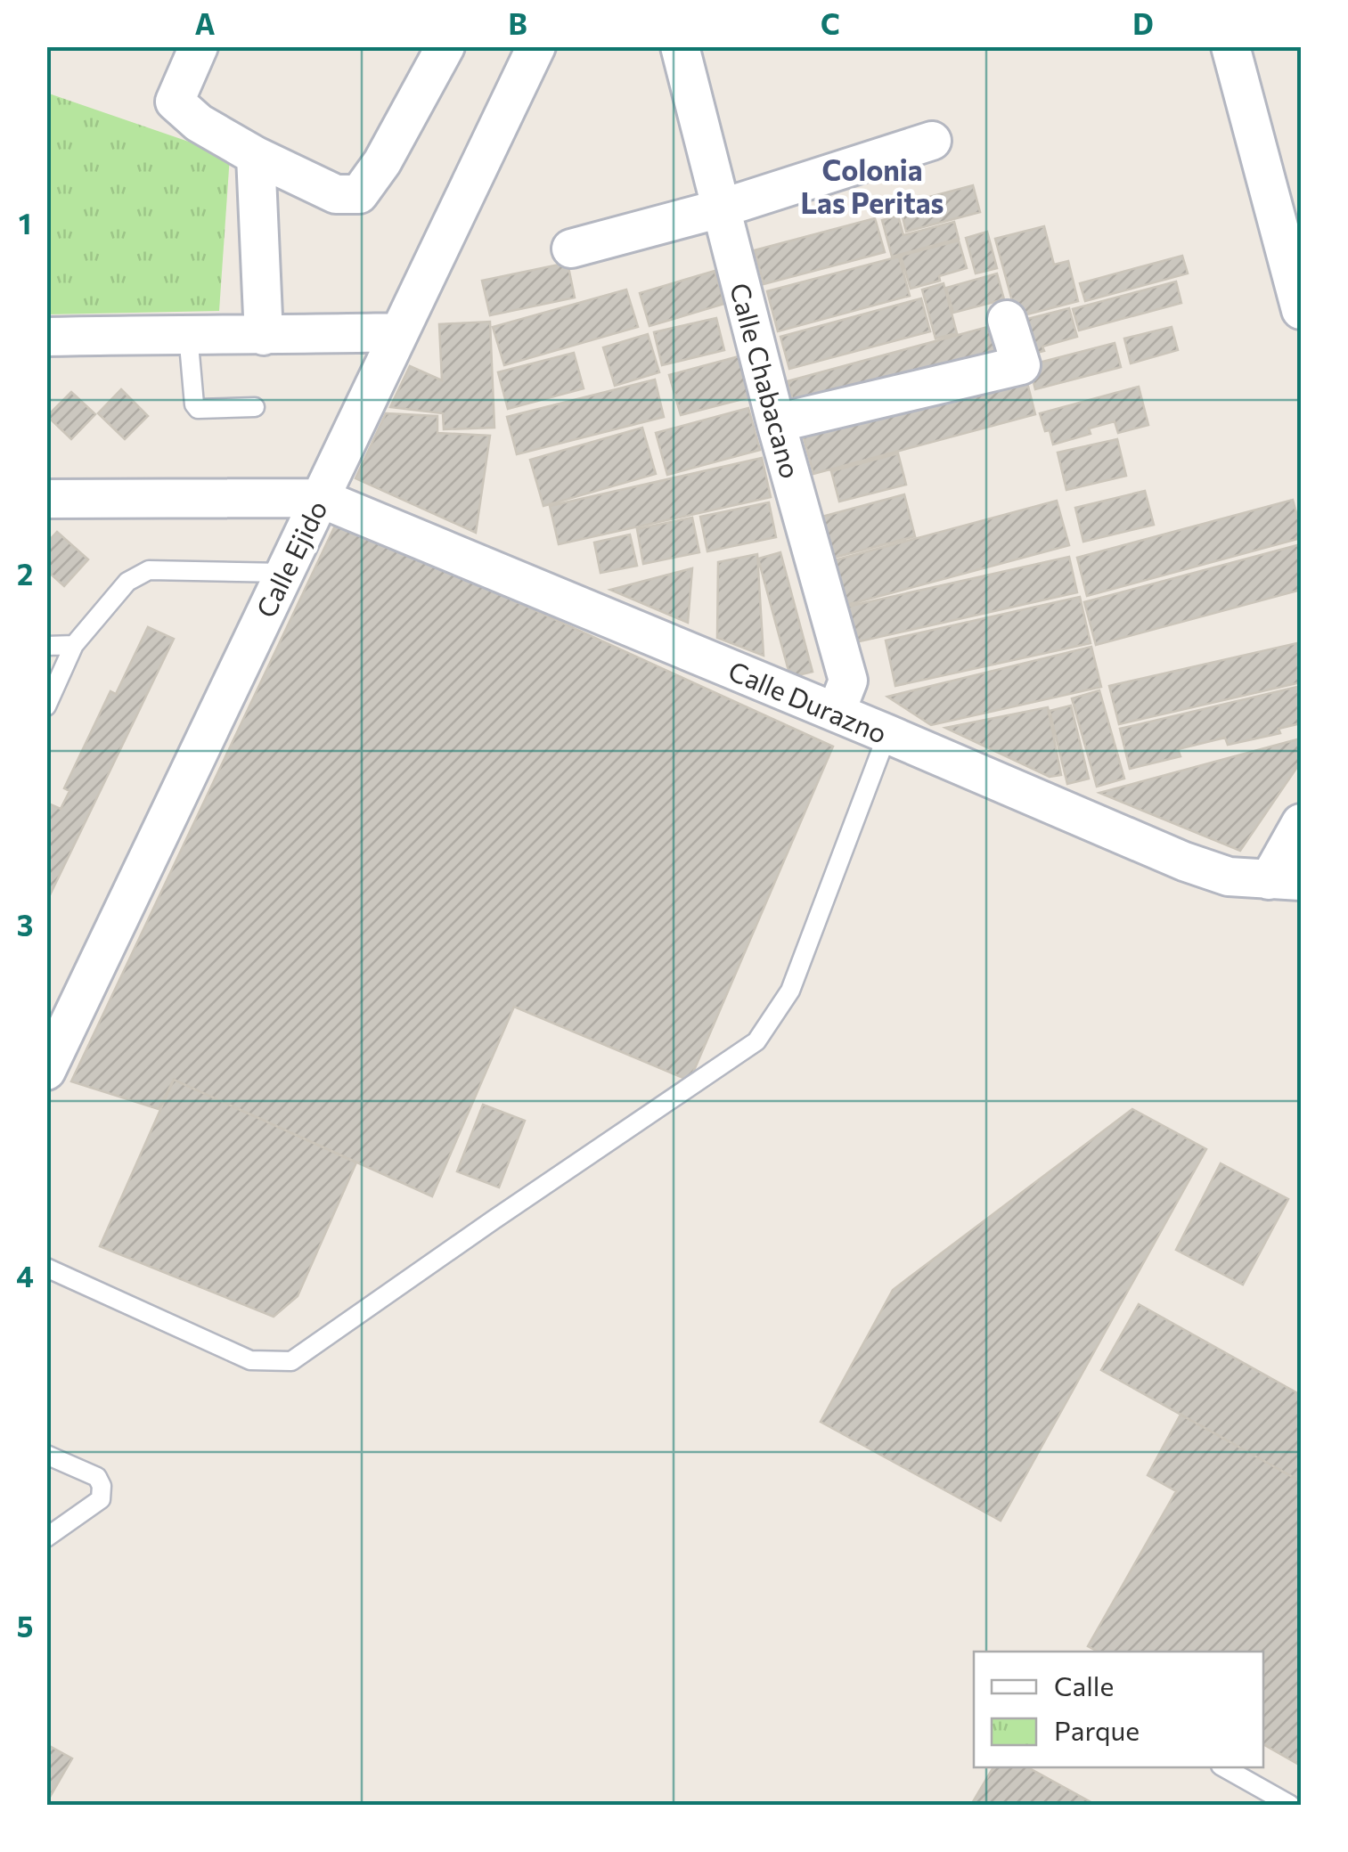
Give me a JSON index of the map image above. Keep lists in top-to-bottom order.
{
  "streets": {
    "street": ["Calle Chabacano", "Calle Ejido", "Calle Durazno"]
  },
  "crossings": [
    ["Calle Chabacano", "Calle Durazno"],
    ["Calle Ejido", "Calle Durazno"]
  ],
  "districts": ["Colonia Las Peritas"],
  "legend": ["Calle", "Parque"],
  "grid": {
    "columns": [
      "A",
      "B",
      "C",
      "D"
    ],
    "rows": [
      "1",
      "2",
      "3",
      "4",
      "5"
    ]
  }
}
